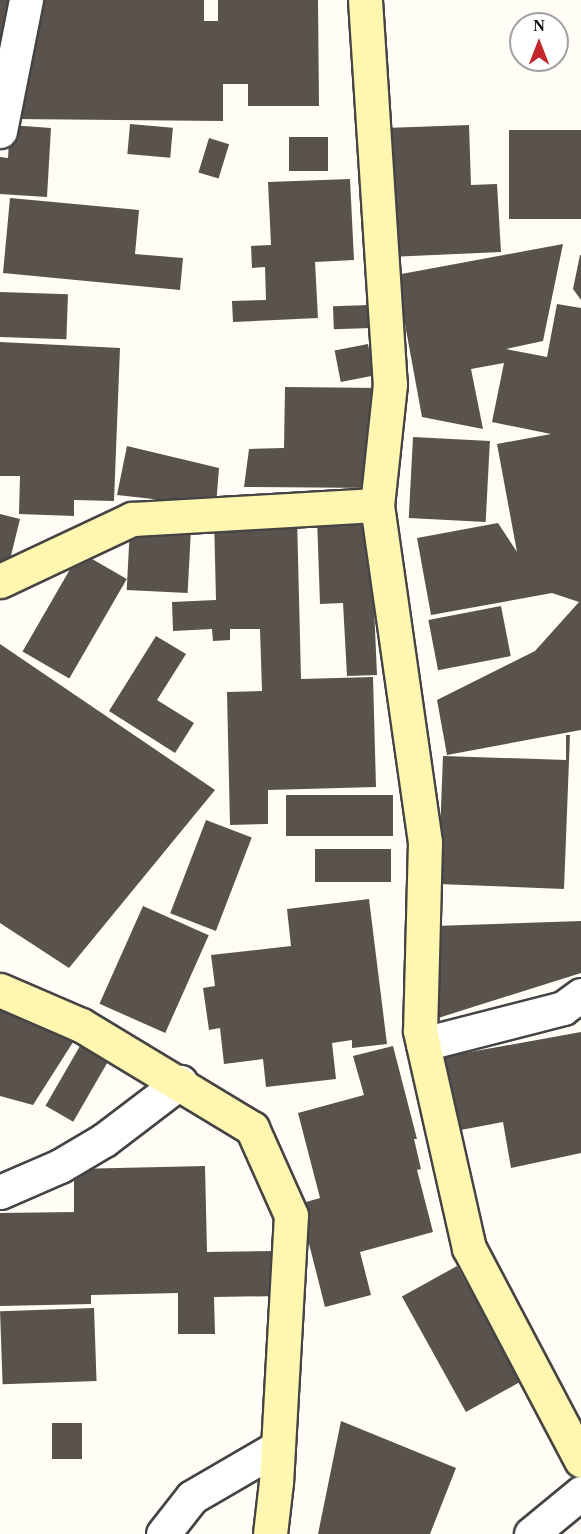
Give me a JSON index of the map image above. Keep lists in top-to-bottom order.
{
  "north": "top"
}
